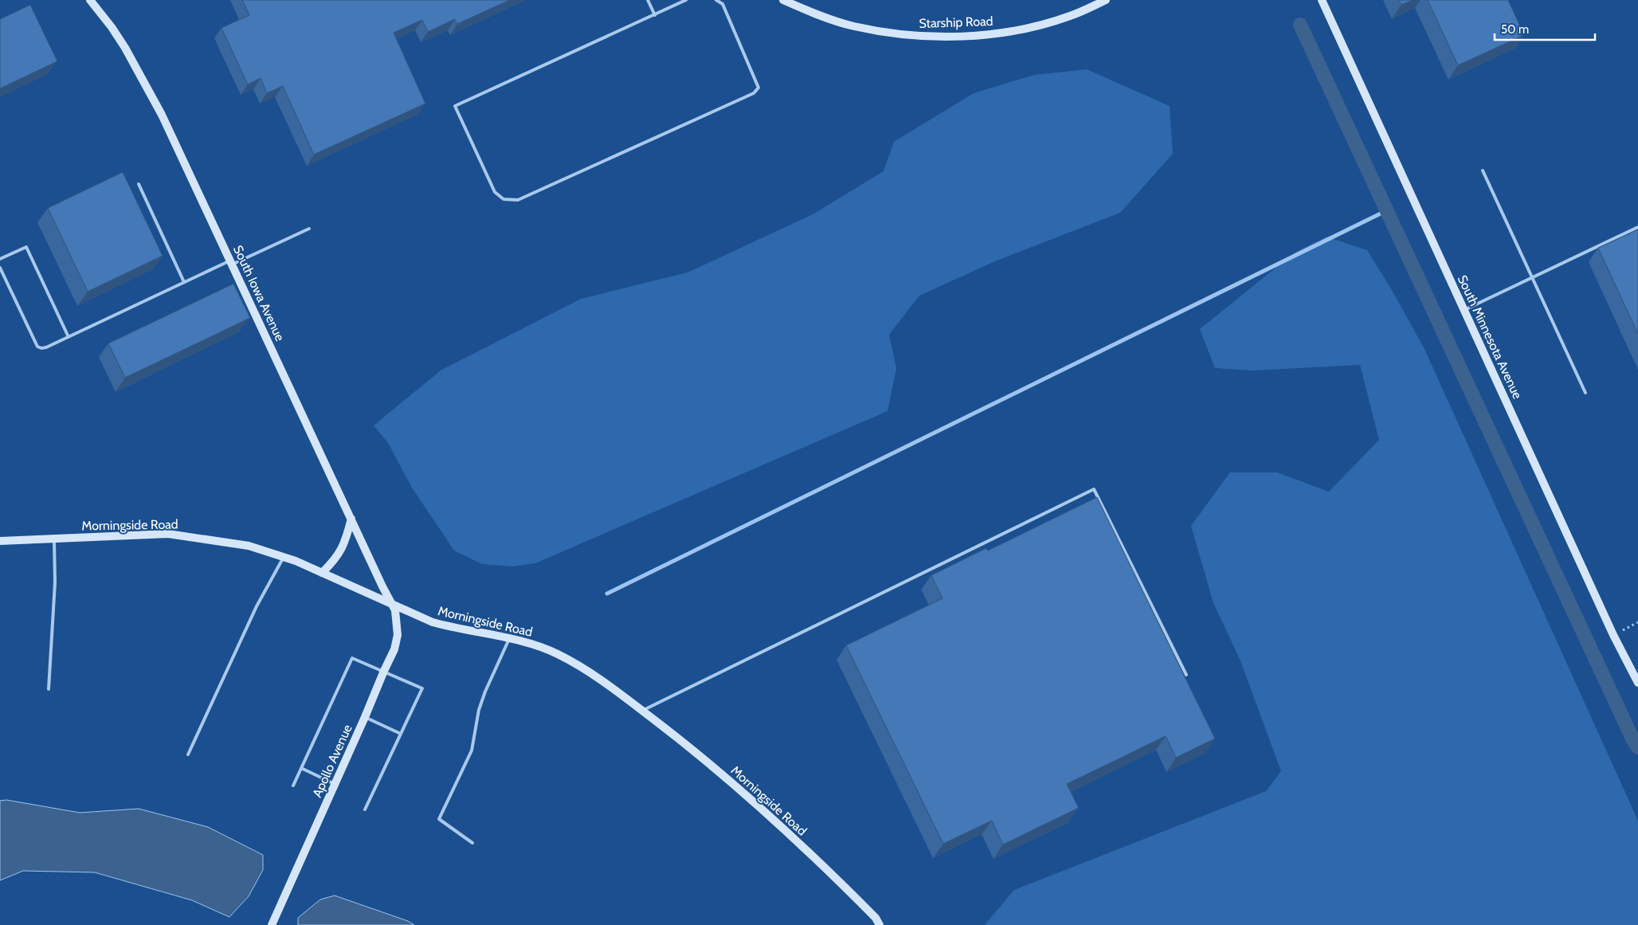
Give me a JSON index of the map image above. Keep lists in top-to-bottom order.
{
  "streets": {
    "street": [
      "Starship Road",
      "South Iowa Avenue",
      "South Minnesota Avenue",
      "Morningside Road",
      "Apollo Avenue"
    ]
  },
  "crossings": [
    ["South Iowa Avenue", "Morningside Road"],
    ["South Iowa Avenue", "Apollo Avenue"],
    ["Morningside Road", "Apollo Avenue"]
  ],
  "scale_bar": "50 m"
}
